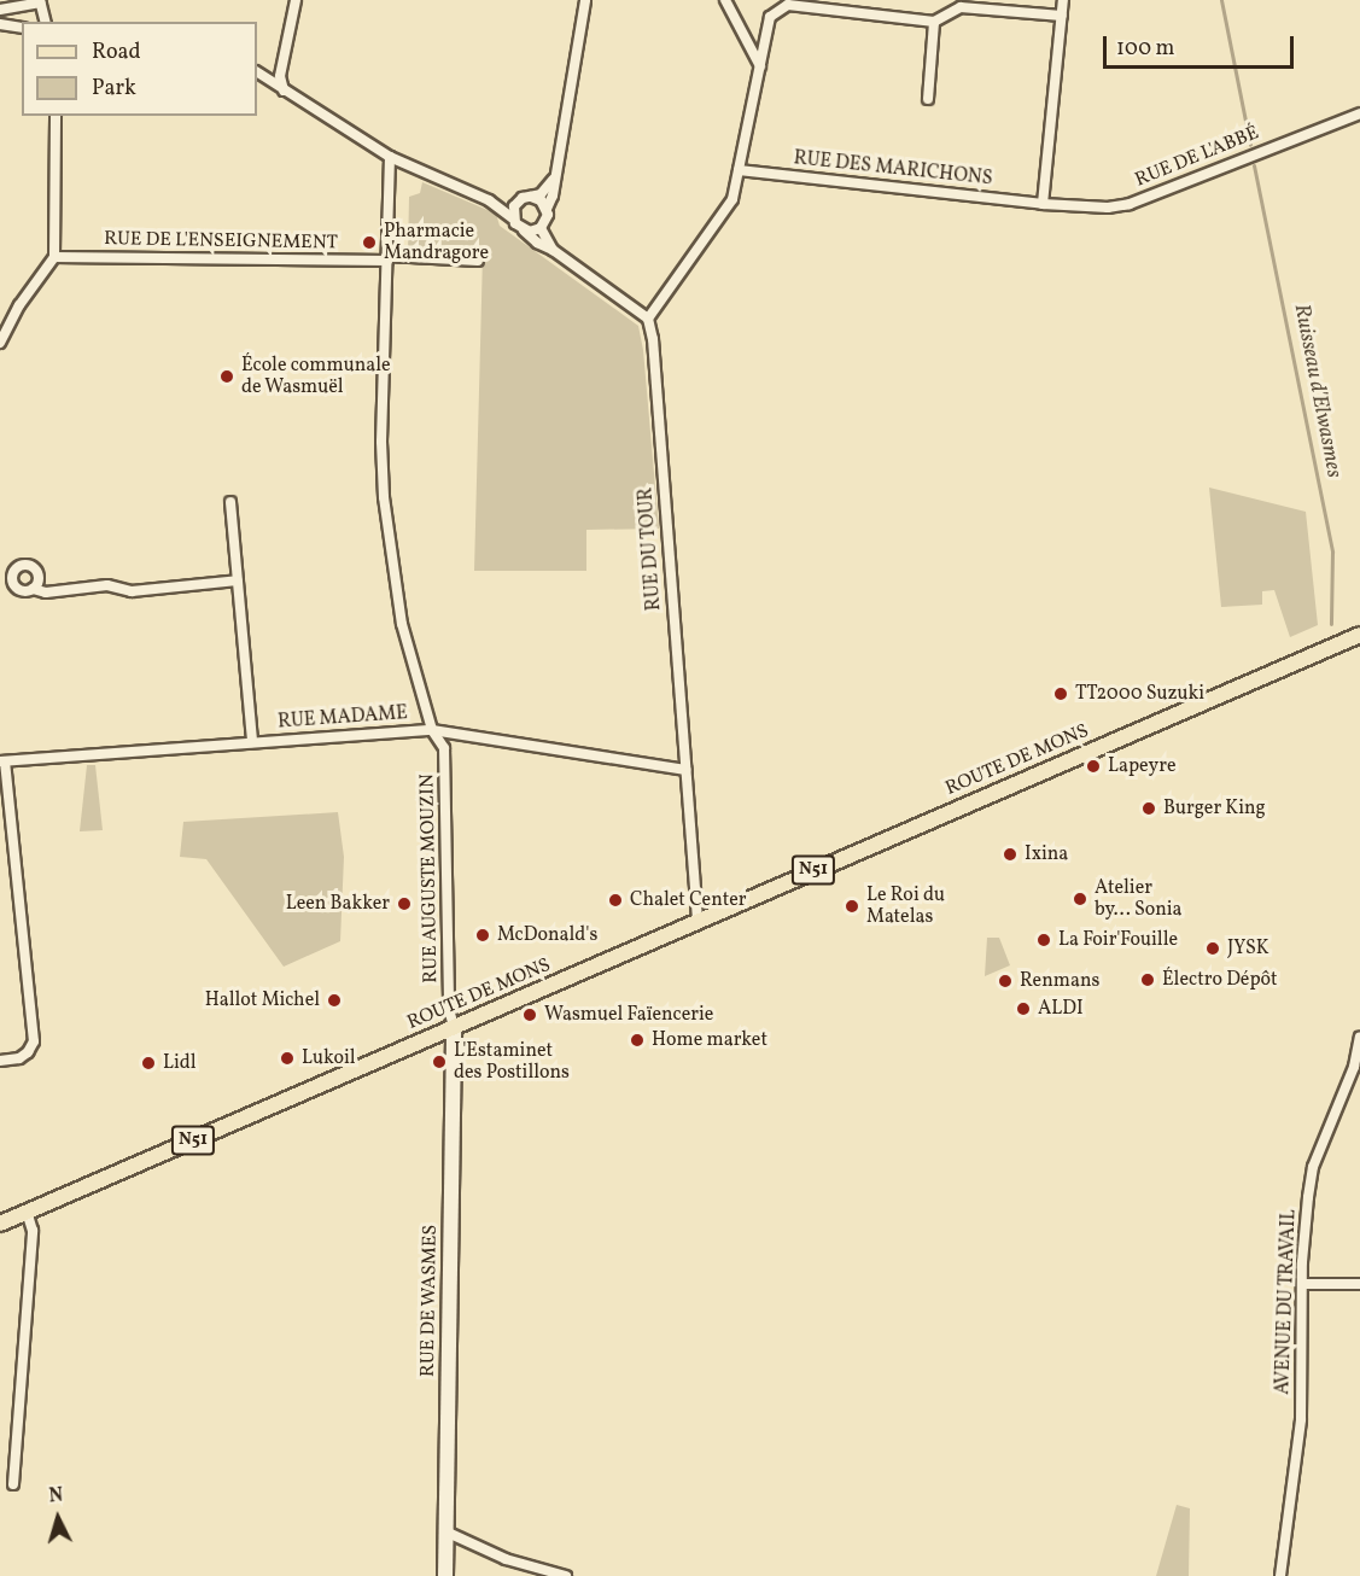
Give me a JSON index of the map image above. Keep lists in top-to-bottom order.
{
  "streets": {
    "main road": ["ROUTE DE MONS", "N51"],
    "street": [
      "RUE DE L'ABBÉ",
      "RUE DES MARICHONS",
      "RUE DE L'ENSEIGNEMENT",
      "RUE DU TOUR",
      "RUE MADAME",
      "RUE AUGUSTE MOUZIN",
      "RUE DE WASMES",
      "AVENUE DU TRAVAIL"
    ]
  },
  "crossings": [
    ["RUE DE L'ABBÉ", "RUE DES MARICHONS"],
    ["RUE DE L'ENSEIGNEMENT", "RUE AUGUSTE MOUZIN"],
    ["RUE DU TOUR", "RUE MADAME"],
    ["RUE DU TOUR", "ROUTE DE MONS"],
    ["RUE MADAME", "RUE AUGUSTE MOUZIN"],
    ["ROUTE DE MONS", "RUE AUGUSTE MOUZIN"],
    ["ROUTE DE MONS", "RUE DE WASMES"],
    ["RUE AUGUSTE MOUZIN", "RUE DE WASMES"]
  ],
  "water": ["Ruisseau d'Elwasmes"],
  "places": [
    "Pharmacie Mandragore",
    "École communale de Wasmuël",
    "TT2000 Suzuki",
    "Lapeyre",
    "Burger King",
    "Ixina",
    "Atelier by... Sonia",
    "Chalet Center",
    "Leen Bakker",
    "Le Roi du Matelas",
    "McDonald's",
    "La Foir'Fouille",
    "JYSK",
    "Électro Dépôt",
    "Renmans",
    "Hallot Michel",
    "ALDI",
    "Wasmuel Faïencerie",
    "Home market",
    "Lukoil",
    "L'Estaminet des Postillons",
    "Lidl"
  ],
  "legend": ["Road", "Park"],
  "scale_bar": "100 m",
  "north": "top"
}
